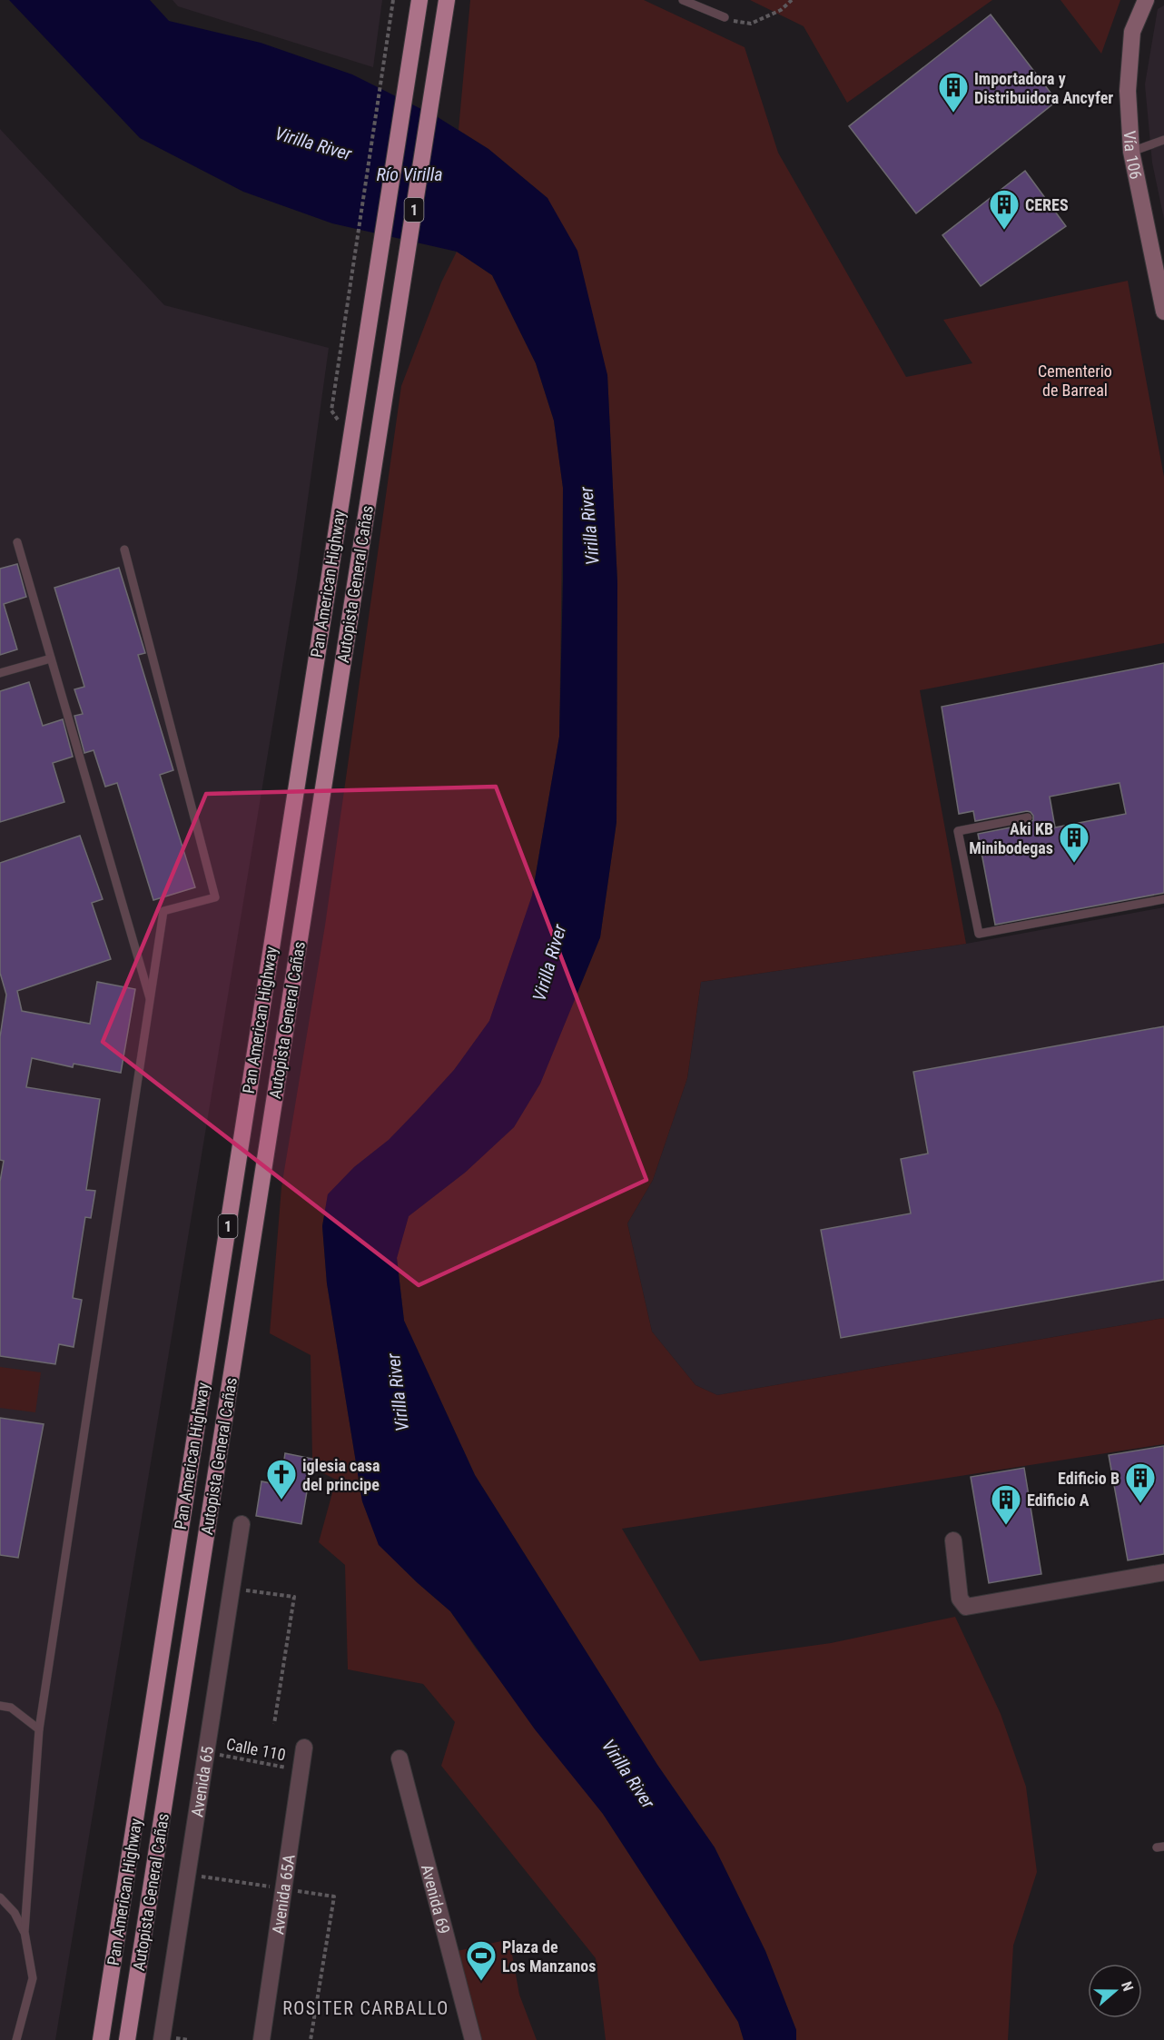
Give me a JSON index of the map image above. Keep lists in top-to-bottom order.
{
  "streets": {
    "highway": ["1", "Pan American Highway", "Autopista General Cañas"],
    "main road": ["Vía 106"],
    "street": ["Avenida 65", "Avenida 65A", "Avenida 69"],
    "path": ["Calle 110"]
  },
  "crossings": [
    ["Calle 110", "Avenida 65"],
    ["Calle 110", "Avenida 65A"]
  ],
  "districts": ["ROSITER CARBALLO"],
  "water": ["Virilla River", "Río Virilla"],
  "parks": ["Cementerio de Barreal"],
  "places": {
    "building": [
      "Importadora y Distribuidora Ancyfer",
      "CERES",
      "Aki KB Minibodegas",
      "Edificio B",
      "Edificio A"
    ],
    "church": ["iglesia casa del principe"],
    "sports": ["Plaza de Los Manzanos"]
  },
  "north": "right"
}
